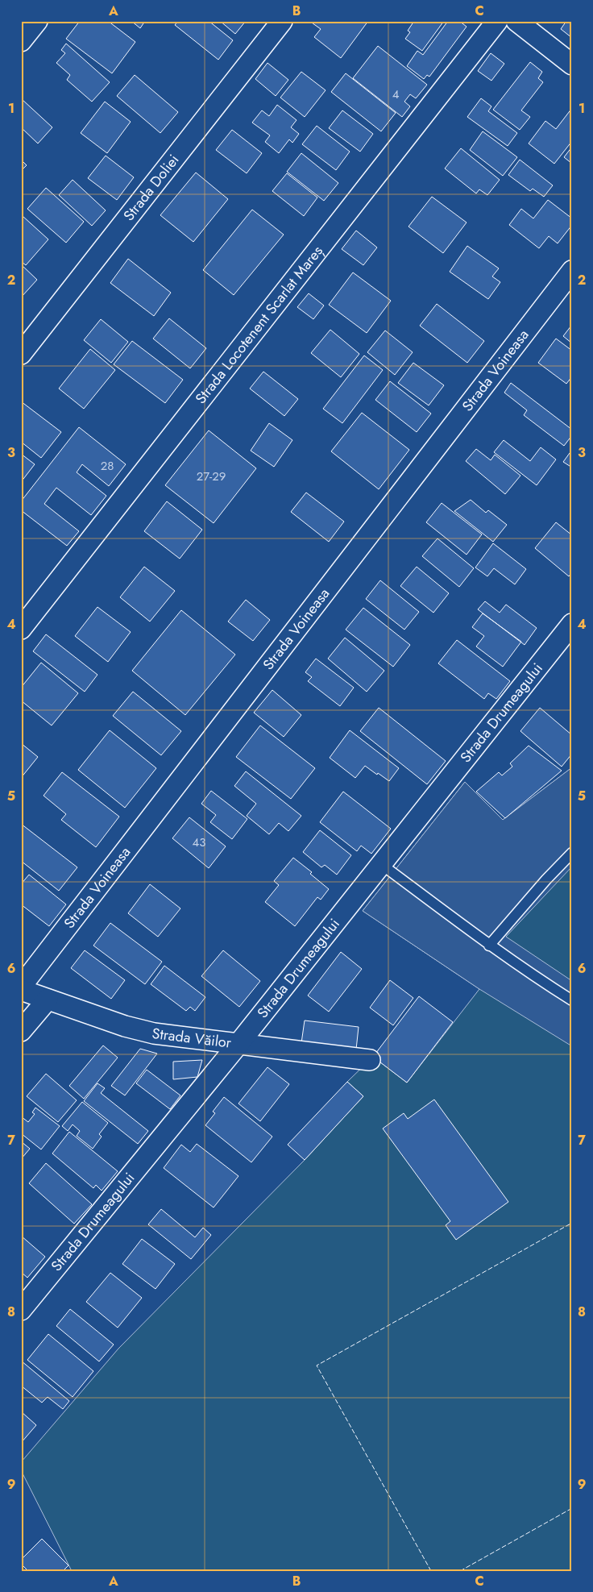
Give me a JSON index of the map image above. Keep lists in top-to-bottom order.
{
  "streets": {
    "street": [
      "Strada Doliei",
      "Strada Locotenent Scarlat Mareș",
      "Strada Voineasa",
      "Strada Drumeagului",
      "Strada Văilor"
    ]
  },
  "crossings": [
    ["Strada Drumeagului", "Strada Văilor"]
  ],
  "house_numbers": [
    "4",
    "28",
    "27-29",
    "43"
  ],
  "grid": {
    "columns": ["A", "B", "C"],
    "rows": [
      "1",
      "2",
      "3",
      "4",
      "5",
      "6",
      "7",
      "8",
      "9"
    ]
  }
}
